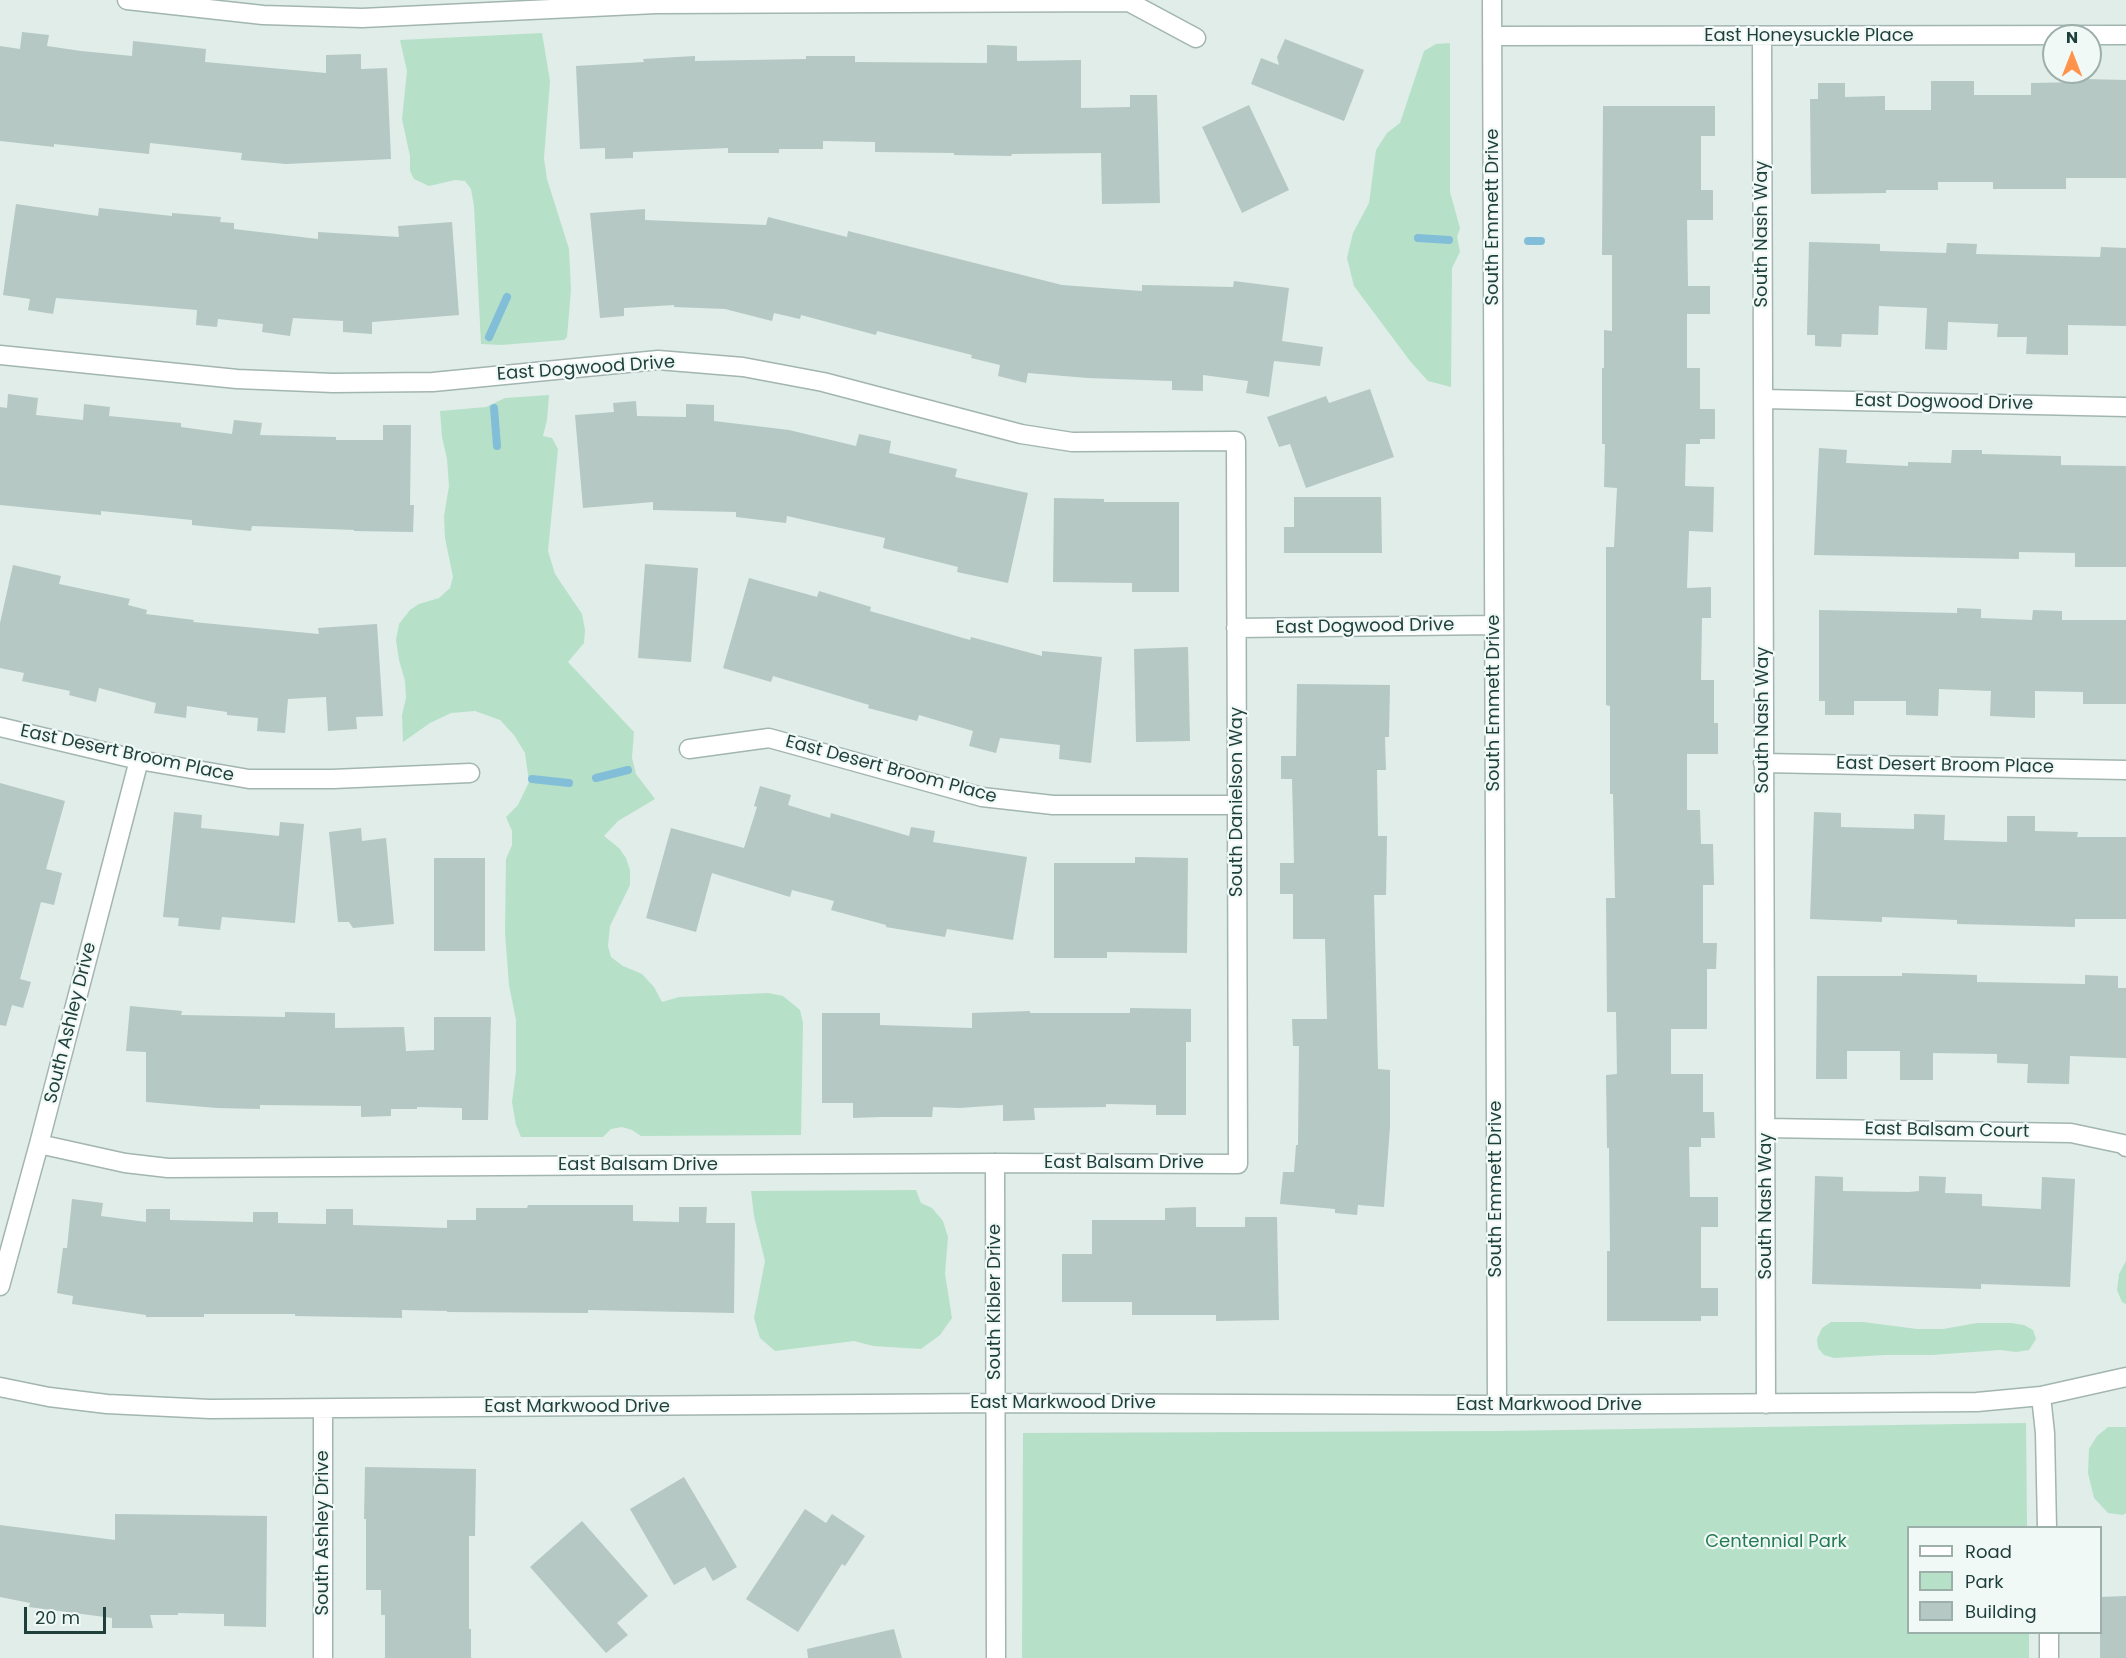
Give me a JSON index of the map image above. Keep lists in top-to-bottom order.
{
  "streets": {
    "street": [
      "East Honeysuckle Place",
      "South Emmett Drive",
      "South Nash Way",
      "East Dogwood Drive",
      "East Desert Broom Place",
      "South Danielson Way",
      "South Ashley Drive",
      "East Balsam Court",
      "East Balsam Drive",
      "South Kibler Drive",
      "East Markwood Drive"
    ]
  },
  "crossings": [
    ["East Honeysuckle Place", "South Emmett Drive"],
    ["East Honeysuckle Place", "South Nash Way"],
    ["South Emmett Drive", "East Dogwood Drive"],
    ["South Emmett Drive", "East Markwood Drive"],
    ["South Nash Way", "East Dogwood Drive"],
    ["South Nash Way", "East Desert Broom Place"],
    ["South Nash Way", "East Balsam Court"],
    ["South Nash Way", "East Markwood Drive"],
    ["East Dogwood Drive", "South Danielson Way"],
    ["East Desert Broom Place", "South Danielson Way"],
    ["East Desert Broom Place", "South Ashley Drive"],
    ["South Danielson Way", "East Balsam Drive"],
    ["South Ashley Drive", "East Balsam Drive"],
    ["South Ashley Drive", "East Markwood Drive"],
    ["East Balsam Drive", "South Kibler Drive"],
    ["South Kibler Drive", "East Markwood Drive"]
  ],
  "parks": ["Centennial Park"],
  "legend": ["Road", "Park", "Building"],
  "scale_bar": "20 m",
  "north": "top"
}
